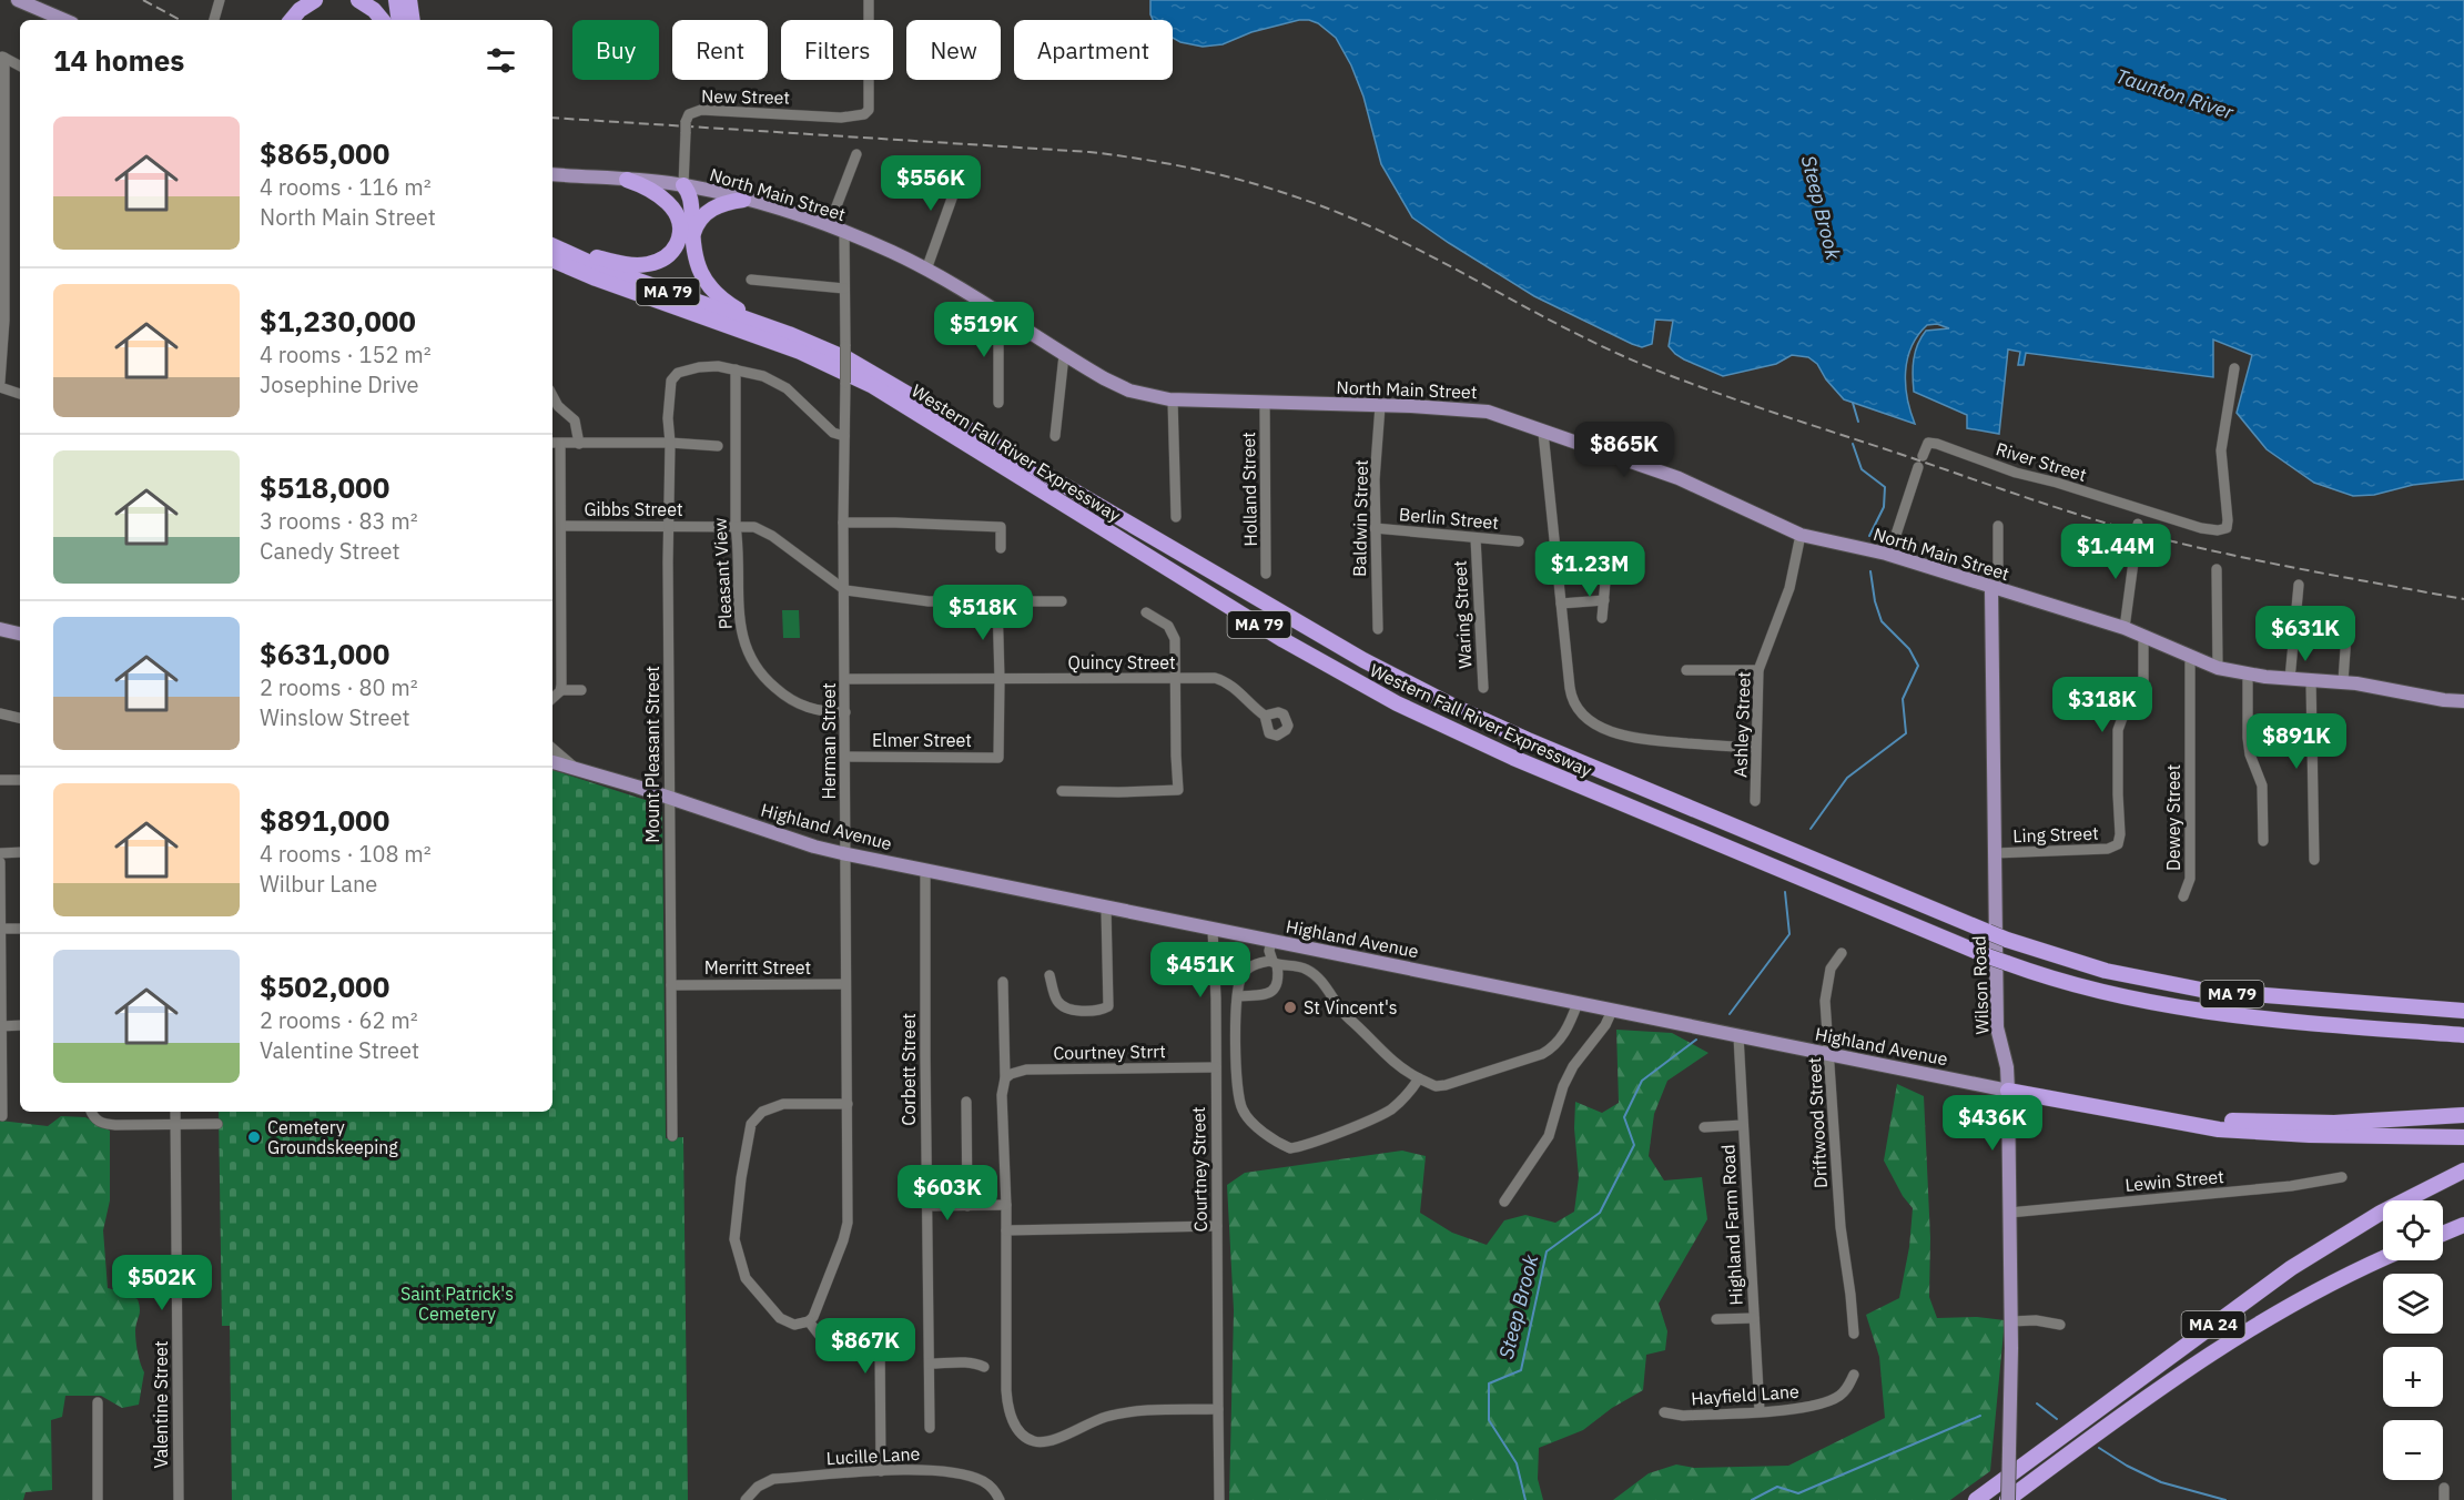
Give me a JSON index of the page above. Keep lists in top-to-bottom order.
{
  "streets": {
    "highway": ["MA 79", "Western Fall River Expressway", "MA 24"],
    "main road": ["North Main Street", "Highland Avenue", "Wilson Road"],
    "street": [
      "New Street",
      "River Street",
      "Holland Street",
      "Gibbs Street",
      "Baldwin Street",
      "Berlin Street",
      "Pleasant View",
      "Waring Street",
      "Quincy Street",
      "Ashley Street",
      "Elmer Street",
      "Herman Street",
      "Mount Pleasant Street",
      "Dewey Street",
      "Ling Street",
      "Merritt Street",
      "Courtney Strrt",
      "Corbett Street",
      "Driftwood Street",
      "Courtney Street",
      "Lewin Street",
      "Highland Farm Road",
      "Hayfield Lane",
      "Valentine Street",
      "Lucille Lane"
    ]
  },
  "crossings": [
    ["New Street", "North Main Street"],
    ["North Main Street", "Holland Street"],
    ["North Main Street", "Baldwin Street"],
    ["North Main Street", "Ashley Street"],
    ["North Main Street", "Herman Street"],
    ["North Main Street", "Dewey Street"],
    ["North Main Street", "Ling Street"],
    ["North Main Street", "Wilson Road"],
    ["Gibbs Street", "Pleasant View"],
    ["Gibbs Street", "Herman Street"],
    ["Gibbs Street", "Mount Pleasant Street"],
    ["Baldwin Street", "Berlin Street"],
    ["Berlin Street", "Waring Street"],
    ["Pleasant View", "Herman Street"],
    ["Pleasant View", "Mount Pleasant Street"],
    ["Quincy Street", "Elmer Street"],
    ["Quincy Street", "Herman Street"],
    ["Elmer Street", "Herman Street"],
    ["Herman Street", "Highland Avenue"],
    ["Herman Street", "Merritt Street"],
    ["Mount Pleasant Street", "Highland Avenue"],
    ["Mount Pleasant Street", "Merritt Street"],
    ["Highland Avenue", "Wilson Road"],
    ["Highland Avenue", "Corbett Street"],
    ["Highland Avenue", "Driftwood Street"],
    ["Highland Avenue", "Courtney Street"],
    ["Highland Avenue", "Highland Farm Road"],
    ["Ling Street", "Wilson Road"],
    ["Wilson Road", "Lewin Street"],
    ["Wilson Road", "MA 24"],
    ["Courtney Strrt", "Courtney Street"],
    ["Highland Farm Road", "Hayfield Lane"]
  ],
  "water": ["Taunton River", "Steep Brook"],
  "parks": ["Saint Patrick's Cemetery"],
  "places": ["St Vincent's", "Cemetery Groundskeeping"],
  "page": {
    "chip": [
      "Buy",
      "Rent",
      "Filters",
      "New",
      "Apartment"
    ],
    "heading": "14 homes",
    "list": [
      {
        "name": "$865,000",
        "note": "4 rooms · 116 m² · North Main Street"
      },
      {
        "name": "$1,230,000",
        "note": "4 rooms · 152 m² · Josephine Drive"
      },
      {
        "name": "$518,000",
        "note": "3 rooms · 83 m² · Canedy Street"
      },
      {
        "name": "$631,000",
        "note": "2 rooms · 80 m² · Winslow Street"
      },
      {
        "name": "$891,000",
        "note": "4 rooms · 108 m² · Wilbur Lane"
      },
      {
        "name": "$502,000",
        "note": "2 rooms · 62 m² · Valentine Street"
      }
    ],
    "price": [
      "$556K",
      "$519K",
      "$865K",
      "$1.44M",
      "$1.23M",
      "$518K",
      "$631K",
      "$318K",
      "$891K",
      "$451K",
      "$436K",
      "$603K",
      "$502K",
      "$867K"
    ],
    "map_buttons": ["+", "−"]
  }
}
